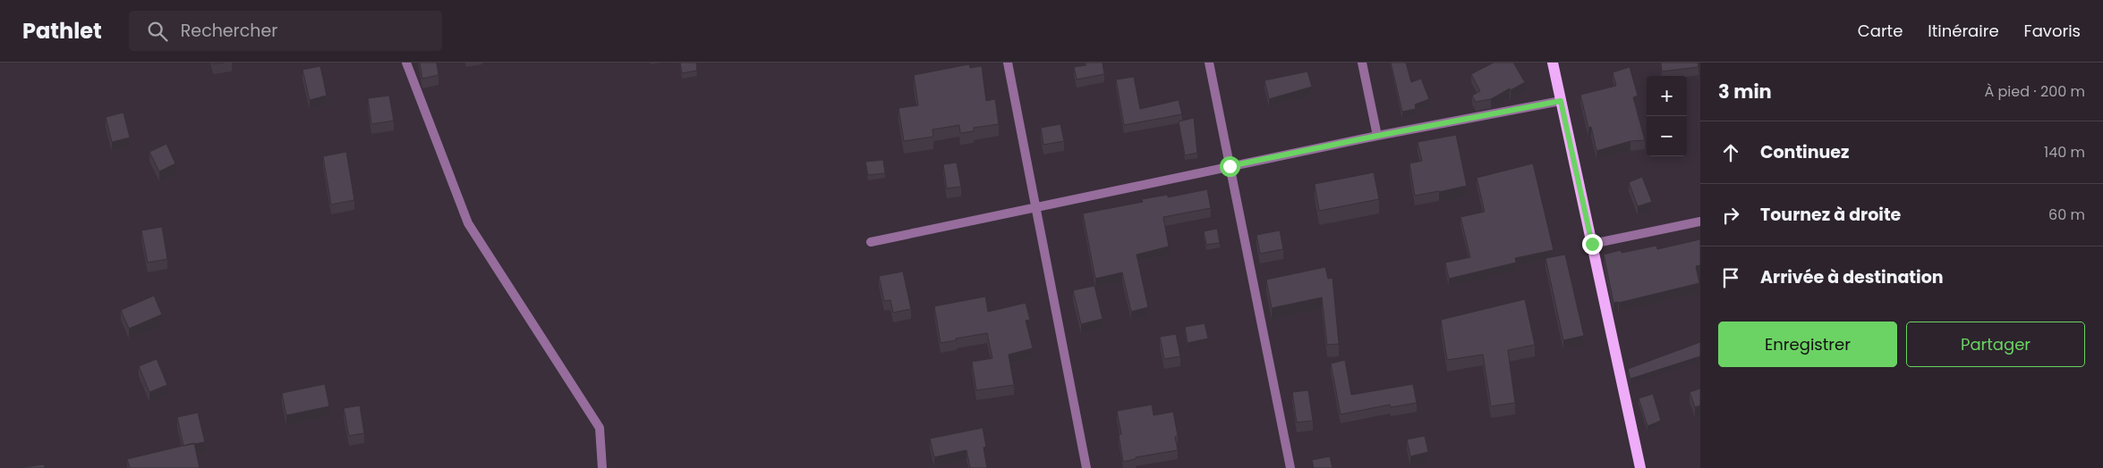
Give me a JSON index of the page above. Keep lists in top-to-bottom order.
{
  "page": {
    "header": "Pathlet",
    "search": "Rechercher",
    "nav": ["Carte", "Itinéraire", "Favoris"],
    "heading": ["3 min", "À pied · 200 m"],
    "map_buttons": ["+", "−"],
    "list": [
      ["Continuez", "140 m"],
      ["Tournez à droite", "60 m"],
      "Arrivée à destination"
    ],
    "buttons": ["Enregistrer", "Partager"]
  }
}
